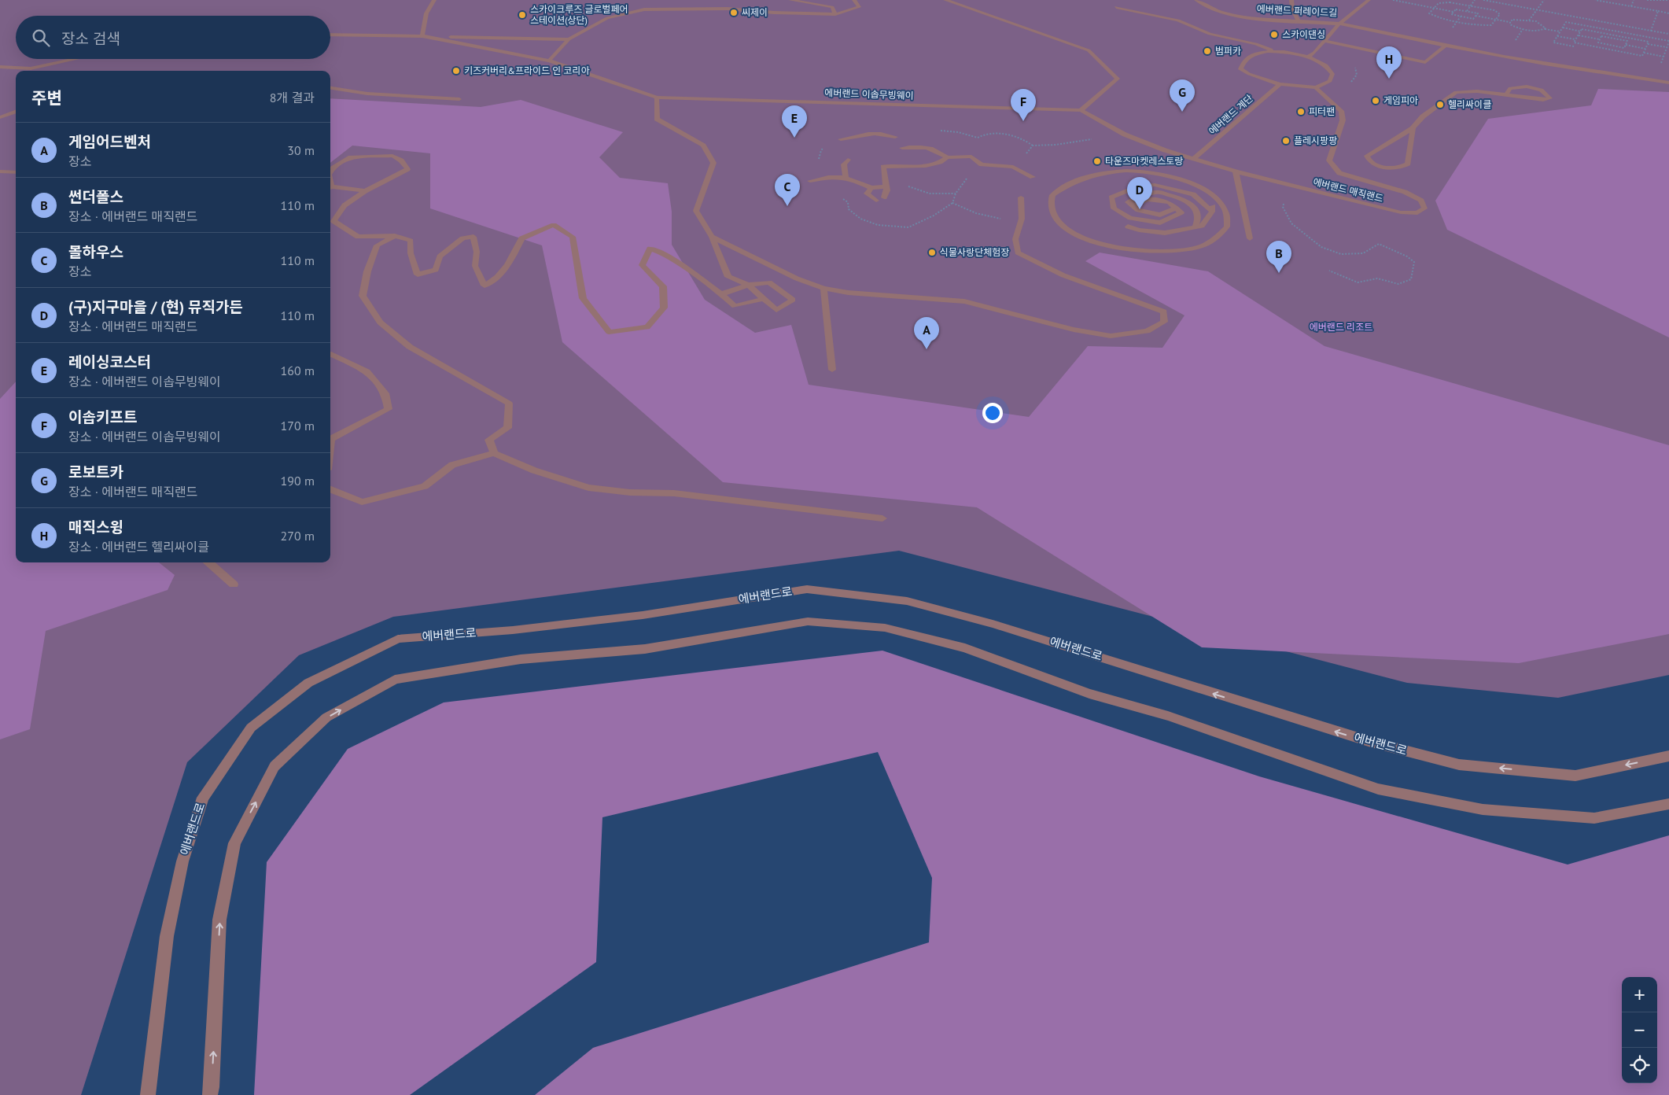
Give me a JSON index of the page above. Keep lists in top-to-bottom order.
{
  "streets": {
    "street": [
      "에버랜드 퍼레이드길",
      "에버랜드 이솝무빙웨이",
      "에버랜드 계단",
      "에버랜드 매직랜드",
      "에버랜드로"
    ]
  },
  "crossings": [
    ["에버랜드 이솝무빙웨이", "에버랜드 매직랜드"],
    ["에버랜드 계단", "에버랜드 매직랜드"]
  ],
  "one_way": ["에버랜드로"],
  "parks": ["에버랜드 리조트"],
  "places": [
    "씨제이",
    "스카이크루즈 글로벌페어 스테이션(상단)",
    "스카이댄싱",
    "범퍼카",
    "키즈커버리&프라이드 인 코리아",
    "게임피아",
    "헬리싸이클",
    "피터팬",
    "플레시팡팡",
    "타운즈마켓레스토랑",
    "식물사랑단체험장"
  ],
  "page": {
    "search": "장소 검색",
    "pins": [
      "H",
      "G",
      "F",
      "E",
      "C",
      "D",
      "B",
      "A"
    ],
    "heading": ["주변", "8개 결과"],
    "list": [
      {
        "mark": "A",
        "name": "게임어드벤처",
        "note": "장소",
        "value": "30 m"
      },
      {
        "mark": "B",
        "name": "썬더폴스",
        "note": "장소 · 에버랜드 매직랜드",
        "value": "110 m"
      },
      {
        "mark": "C",
        "name": "볼하우스",
        "note": "장소",
        "value": "110 m"
      },
      {
        "mark": "D",
        "name": "(구)지구마을 / (현) 뮤직가든",
        "note": "장소 · 에버랜드 매직랜드",
        "value": "110 m"
      },
      {
        "mark": "E",
        "name": "레이싱코스터",
        "note": "장소 · 에버랜드 이솝무빙웨이",
        "value": "160 m"
      },
      {
        "mark": "F",
        "name": "이솝키프트",
        "note": "장소 · 에버랜드 이솝무빙웨이",
        "value": "170 m"
      },
      {
        "mark": "G",
        "name": "로보트카",
        "note": "장소 · 에버랜드 매직랜드",
        "value": "190 m"
      },
      {
        "mark": "H",
        "name": "매직스윙",
        "note": "장소 · 에버랜드 헬리싸이클",
        "value": "270 m"
      }
    ],
    "map_buttons": ["+", "−"]
  }
}
